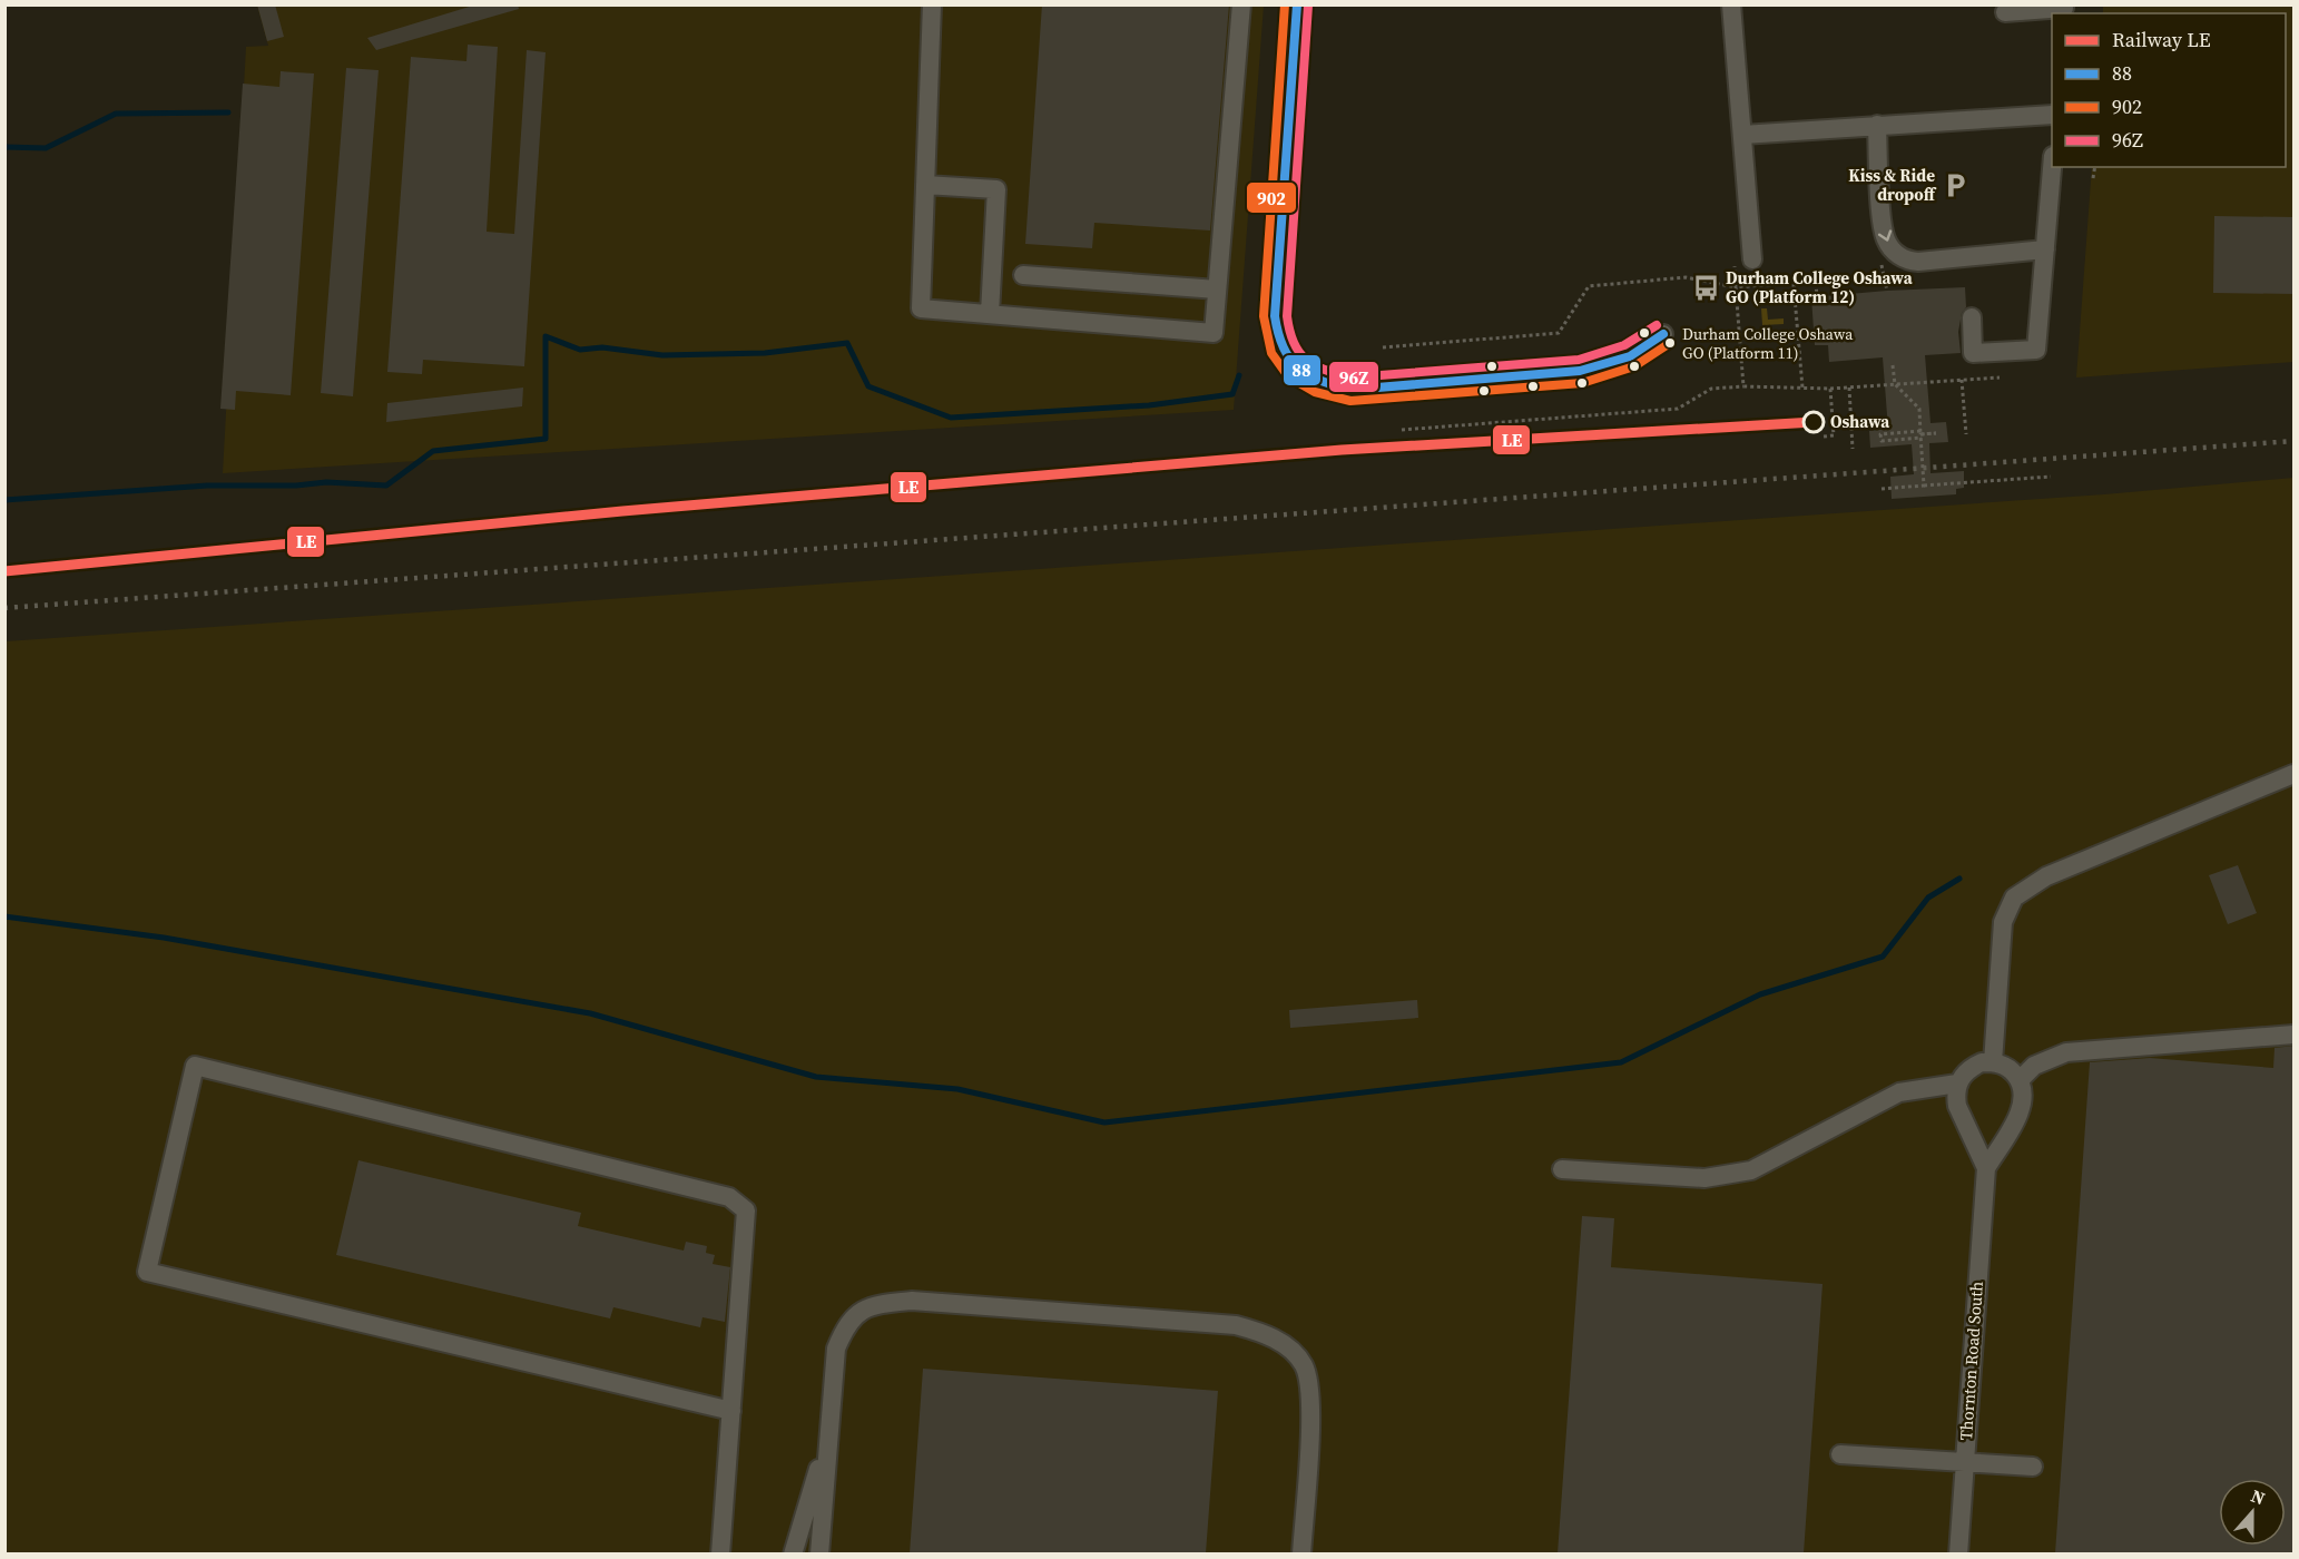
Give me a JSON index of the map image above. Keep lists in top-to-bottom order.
{
  "streets": {
    "street": ["Thornton Road South"]
  },
  "places": {
    "parking": ["Kiss & Ride dropoff"],
    "bus stop": ["Durham College Oshawa GO (Platform 12)"],
    "other": ["Durham College Oshawa GO (Platform 11)", "Oshawa"]
  },
  "lines": [
    "transit line 88",
    "transit line 902",
    "transit line 96Z",
    "rail line LE"
  ],
  "legend": [
    "Railway LE",
    "88",
    "902",
    "96Z"
  ],
  "north": "top"
}
